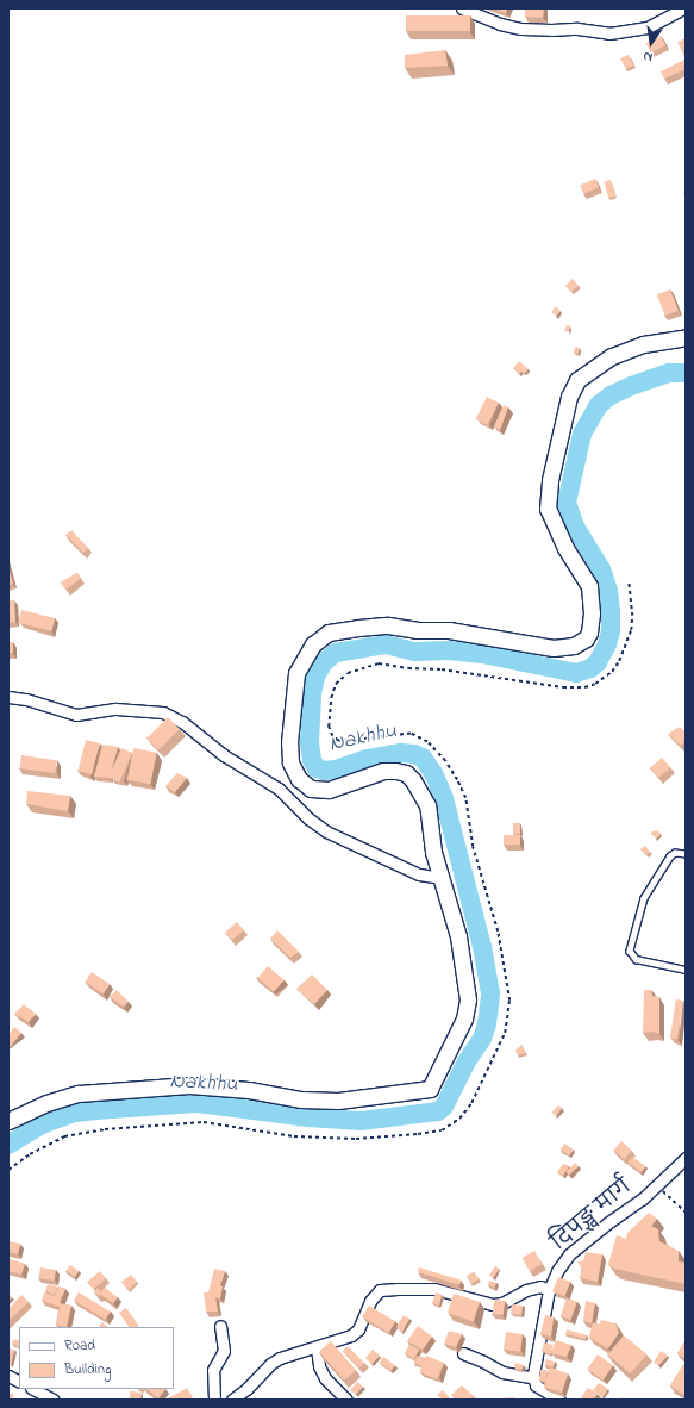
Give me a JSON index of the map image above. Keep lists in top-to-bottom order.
{
  "streets": {
    "street": ["दिपङ्ख मार्ग"]
  },
  "water": ["Nakhhu"],
  "legend": ["Road", "Building"],
  "north": "bottom"
}
